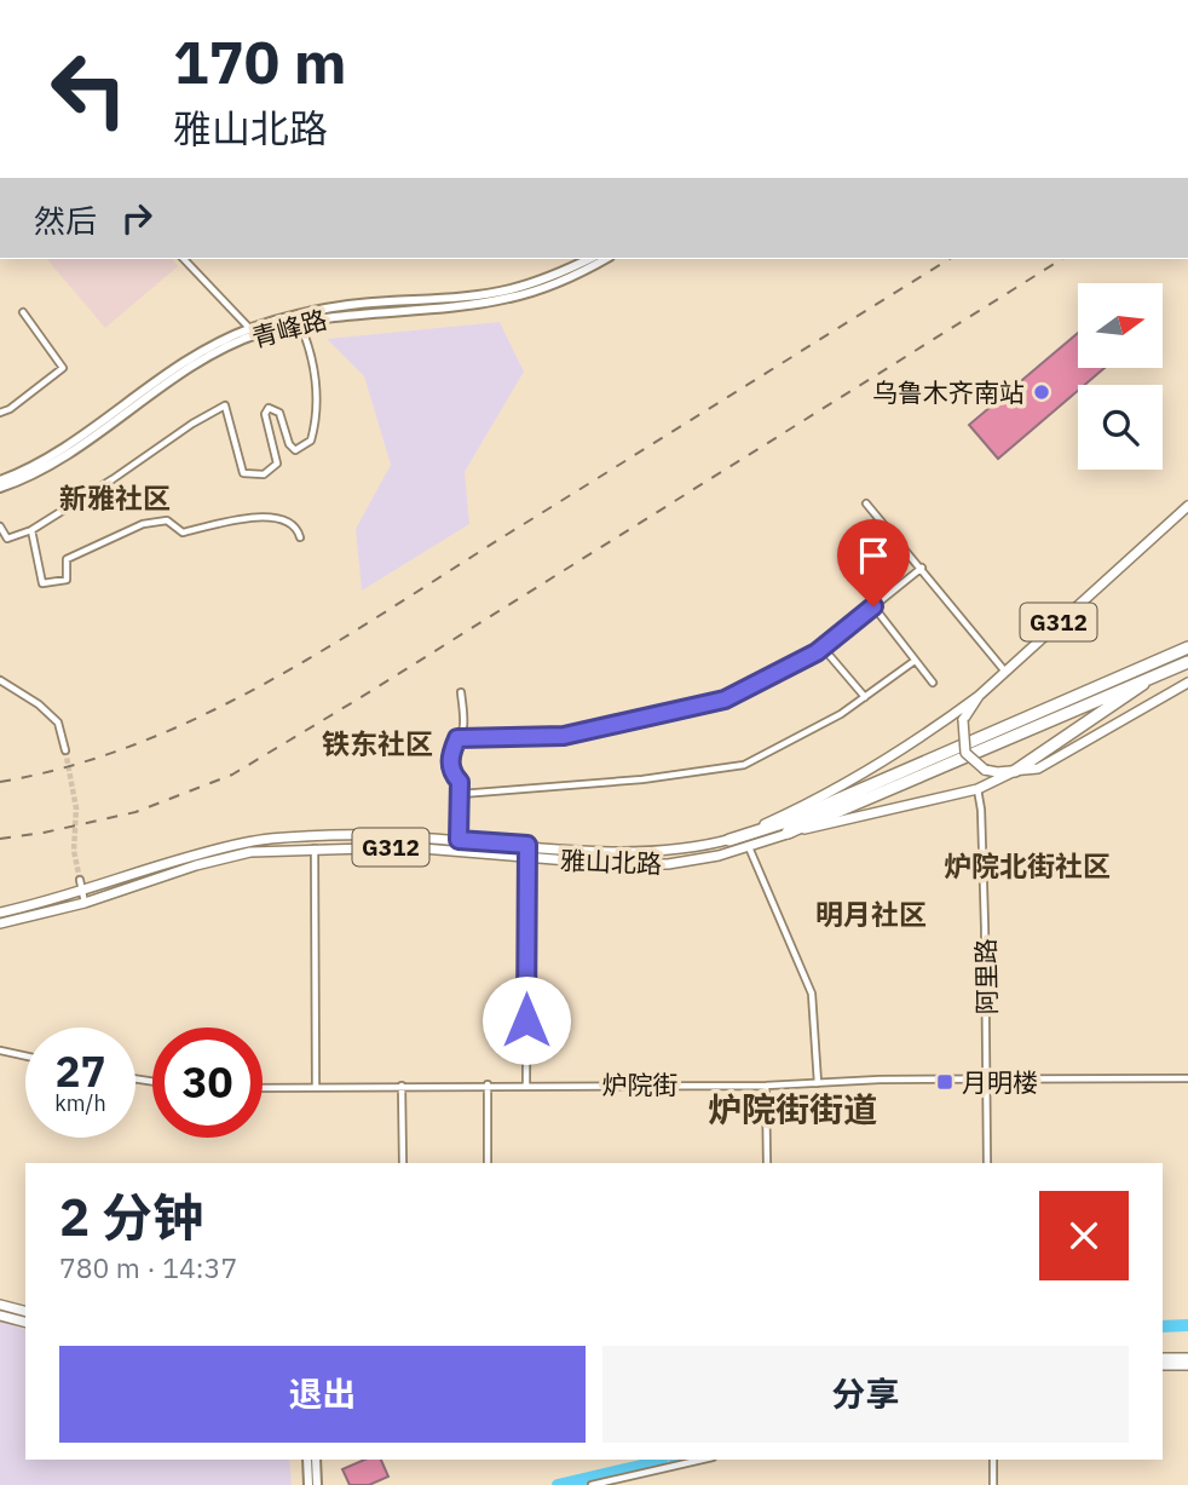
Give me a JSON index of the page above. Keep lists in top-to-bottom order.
{
  "streets": {
    "highway": ["雅山北路"],
    "main road": ["青峰路", "G312"],
    "street": ["阿里路", "炉院街"]
  },
  "crossings": [
    ["G312", "雅山北路"],
    ["雅山北路", "阿里路"],
    ["阿里路", "炉院街"]
  ],
  "districts": [
    "新雅社区",
    "铁东社区",
    "炉院北街社区",
    "明月社区",
    "炉院街街道"
  ],
  "places": {
    "other": ["乌鲁木齐南站"],
    "transit": ["月明楼"]
  },
  "north": "right",
  "page": {
    "turn": ["170 m", "雅山北路"],
    "then": "然后",
    "speed": "27 km/h",
    "limit": "30",
    "heading": ["2 分钟", "780 m · 14:37"],
    "buttons": ["退出", "分享"]
  }
}
